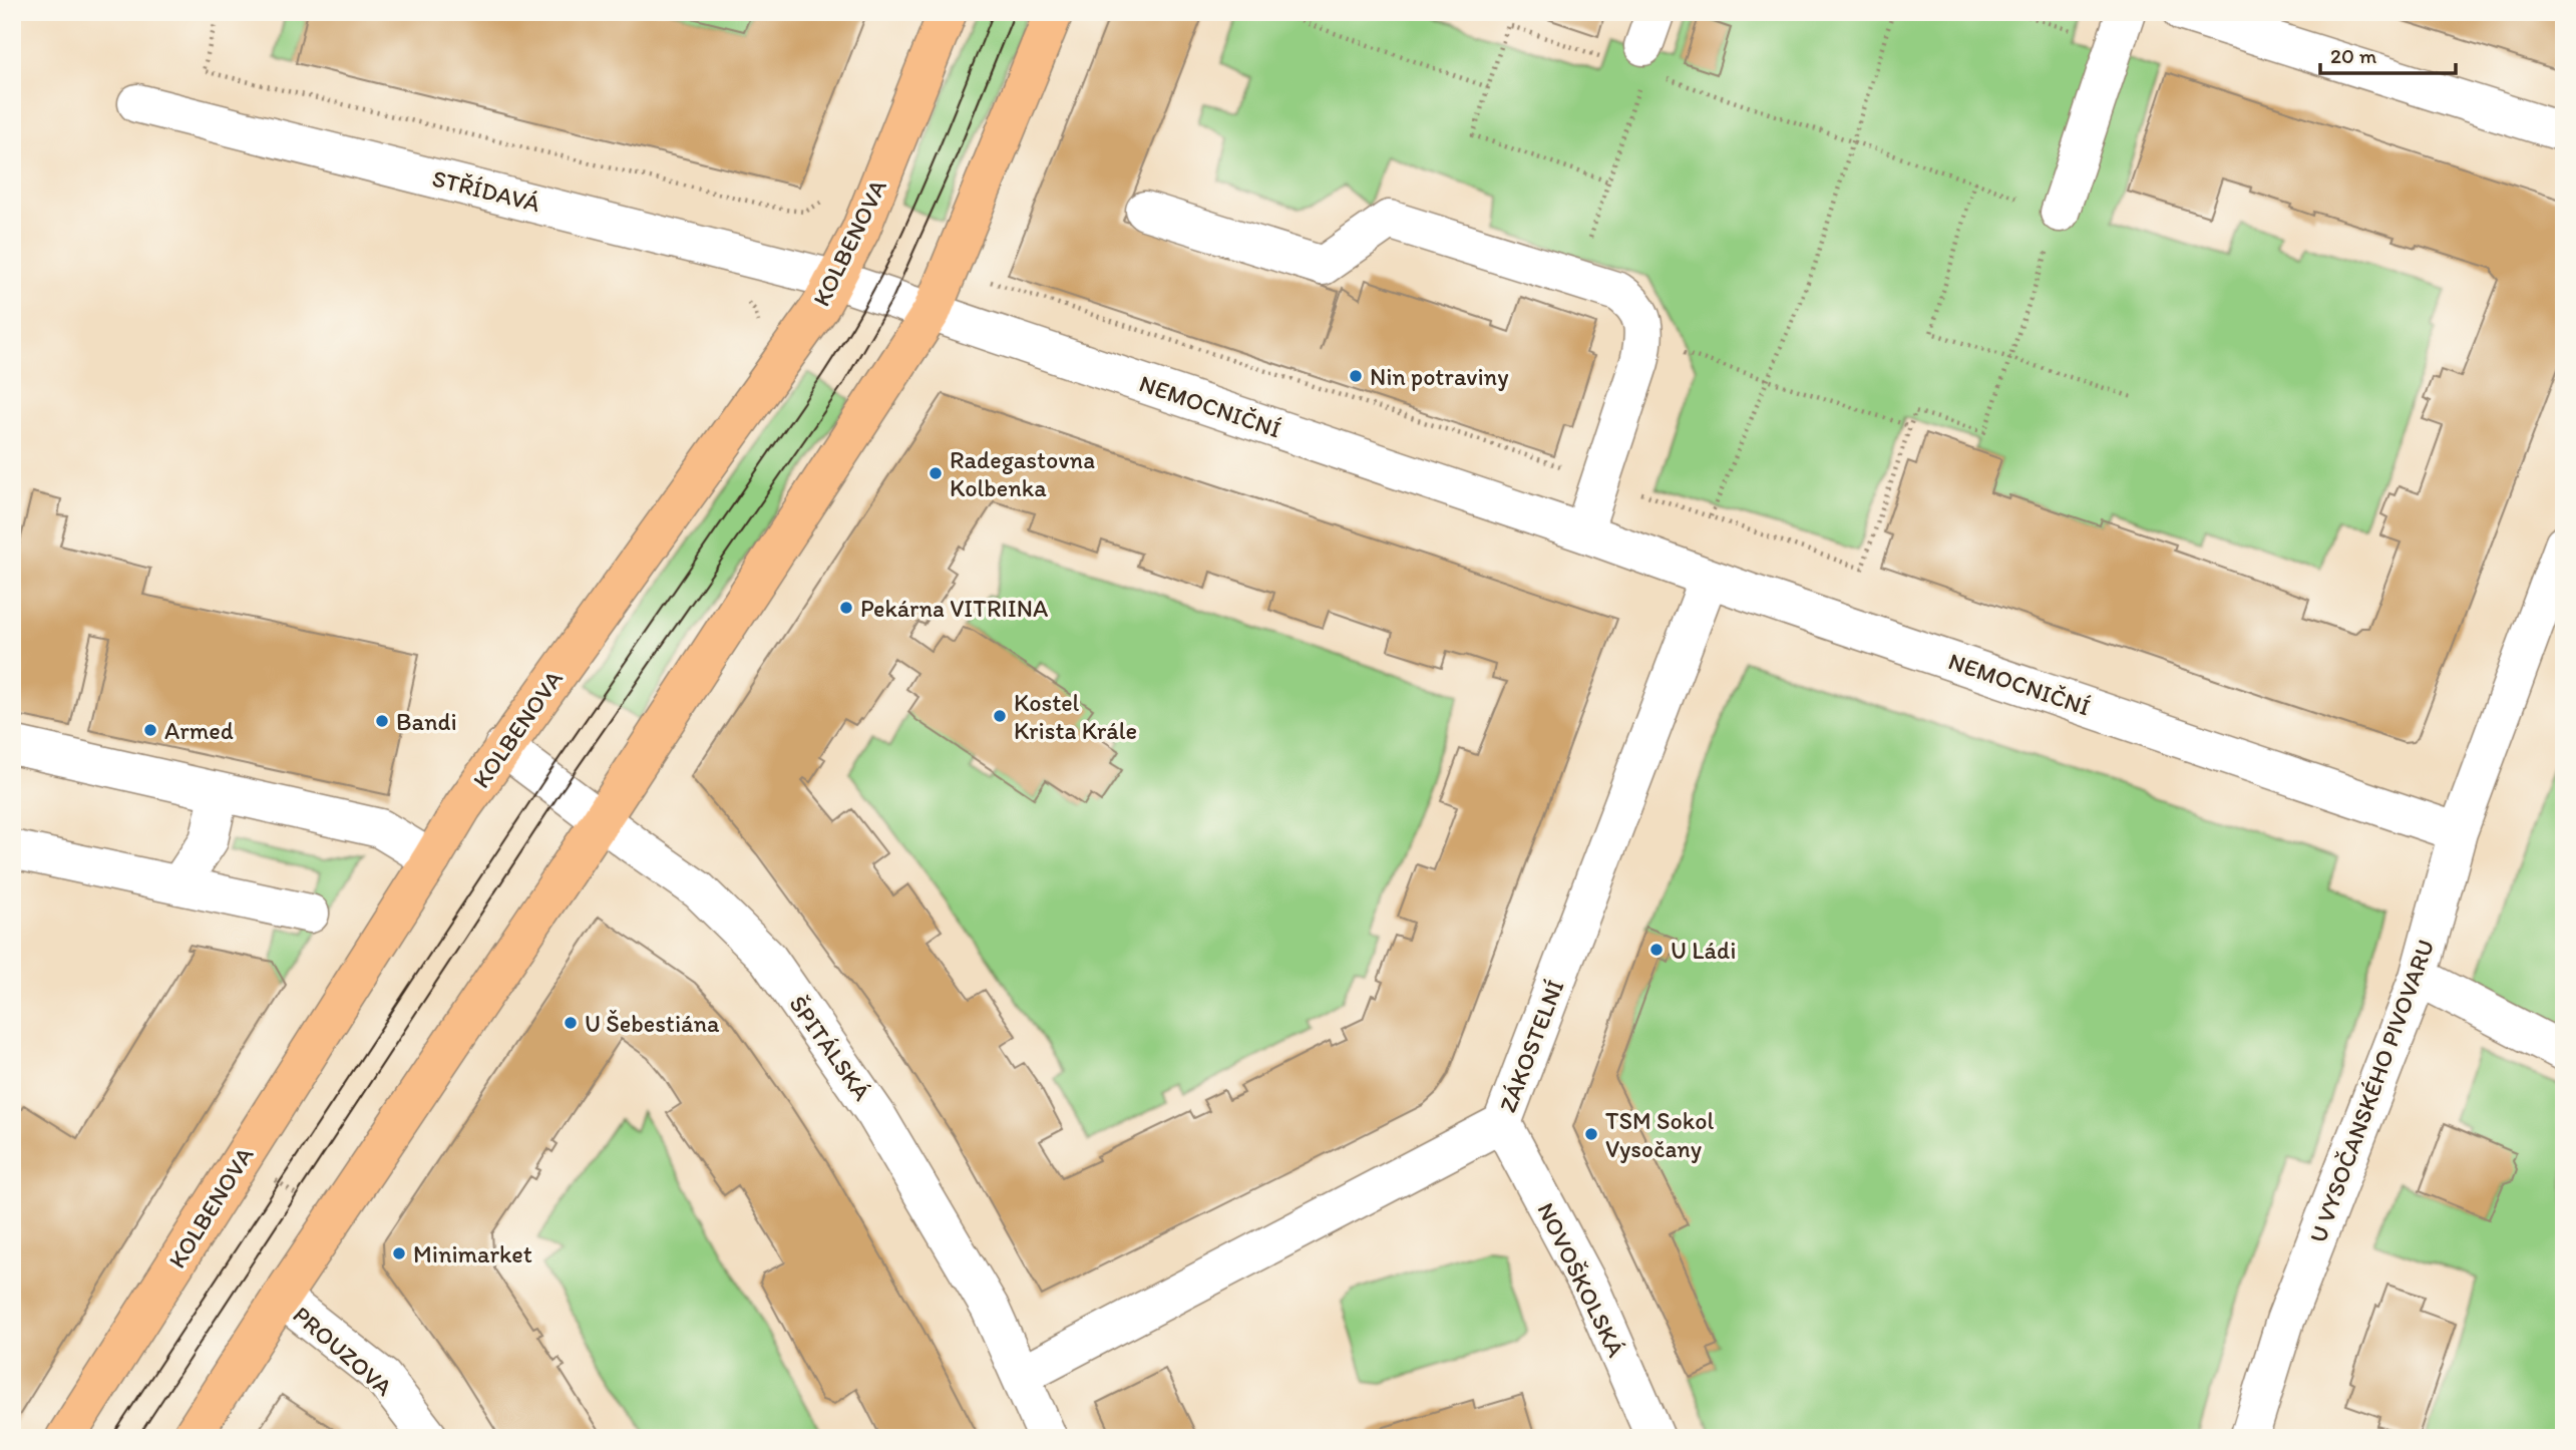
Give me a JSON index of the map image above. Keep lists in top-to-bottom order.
{
  "streets": {
    "main road": ["KOLBENOVA"],
    "street": [
      "STŘÍDAVÁ",
      "NEMOCNIČNÍ",
      "ZÁKOSTELNÍ",
      "ŠPITÁLSKÁ",
      "U VYSOČANSKÉHO PIVOVARU",
      "NOVOŠKOLSKÁ",
      "PROUZOVA"
    ]
  },
  "crossings": [
    ["STŘÍDAVÁ", "KOLBENOVA"],
    ["STŘÍDAVÁ", "NEMOCNIČNÍ"],
    ["KOLBENOVA", "NEMOCNIČNÍ"],
    ["KOLBENOVA", "ŠPITÁLSKÁ"],
    ["NEMOCNIČNÍ", "ZÁKOSTELNÍ"],
    ["NEMOCNIČNÍ", "U VYSOČANSKÉHO PIVOVARU"],
    ["ZÁKOSTELNÍ", "ŠPITÁLSKÁ"],
    ["ZÁKOSTELNÍ", "NOVOŠKOLSKÁ"]
  ],
  "places": [
    "Nin potraviny",
    "Radegastovna Kolbenka",
    "Pekárna VITRIINA",
    "Kostel Krista Krále",
    "Bandi",
    "Armed",
    "U Ládi",
    "U Šebestiána",
    "TSM Sokol Vysočany",
    "Minimarket"
  ],
  "scale_bar": "20 m"
}
